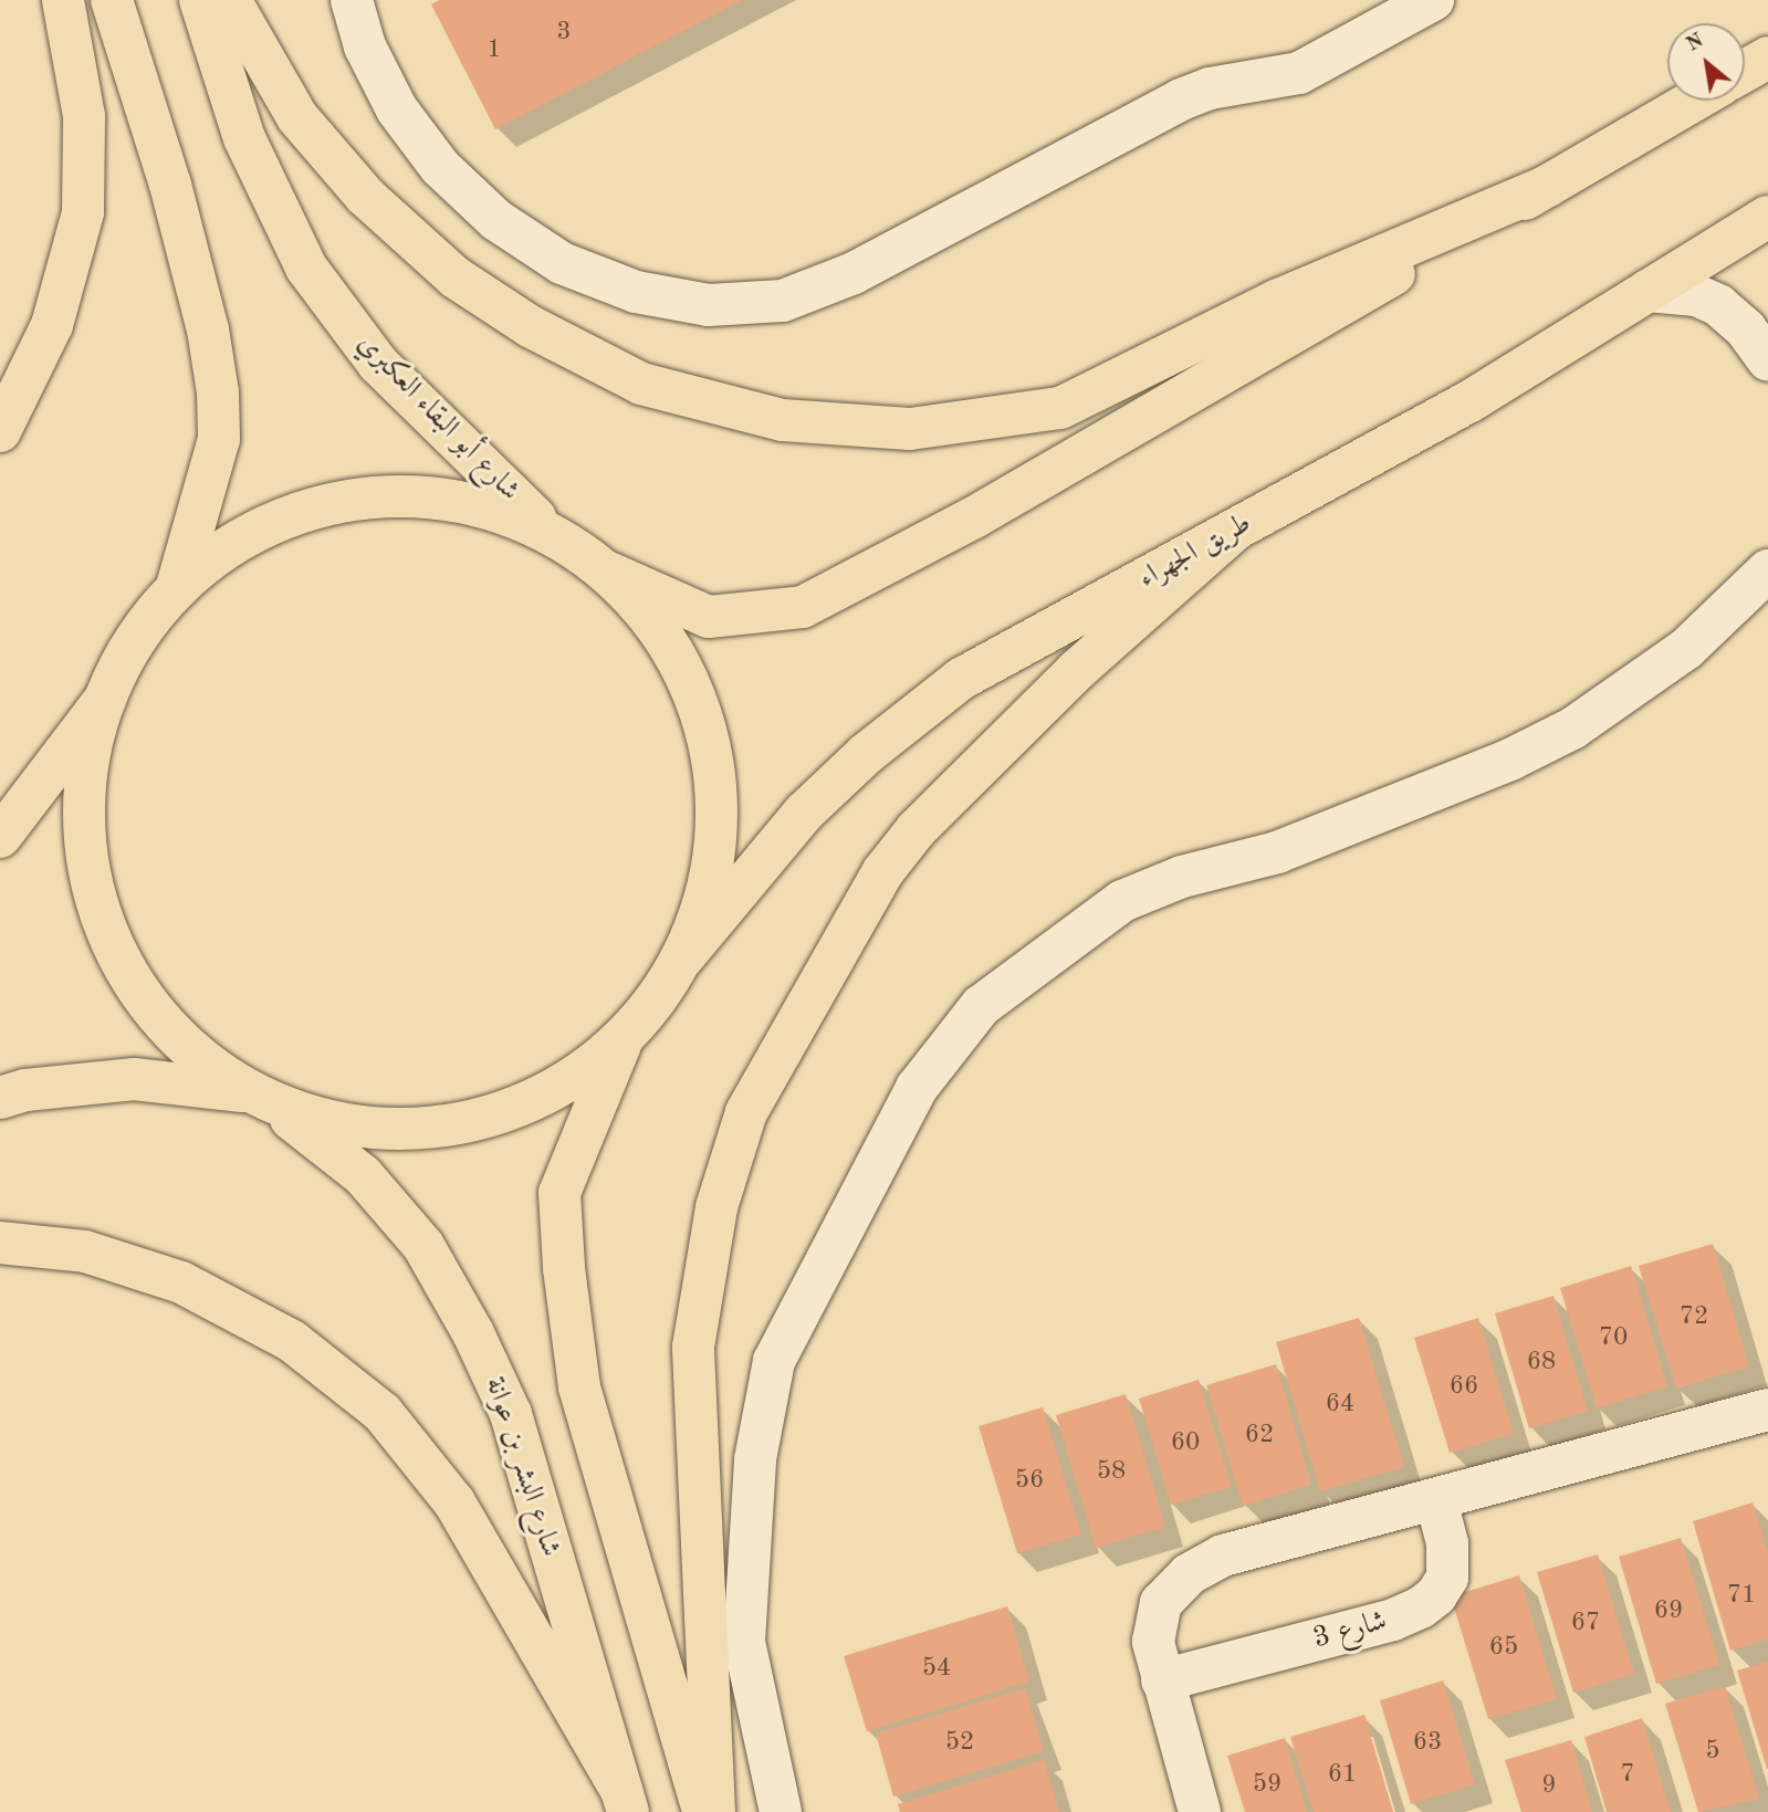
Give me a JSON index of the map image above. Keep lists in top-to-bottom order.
{
  "streets": {
    "main road": ["شارع أبو البقاء العكبري", "طريق الجهراء", "شارع البشر بن عوانة"],
    "street": ["شارع 3"]
  },
  "house_numbers": [
    "3",
    "1",
    "72",
    "70",
    "68",
    "66",
    "64",
    "62",
    "60",
    "58",
    "56",
    "71",
    "69",
    "67",
    "65",
    "54",
    "52",
    "63",
    "5",
    "61",
    "7",
    "59",
    "9"
  ],
  "north": "top left"
}
